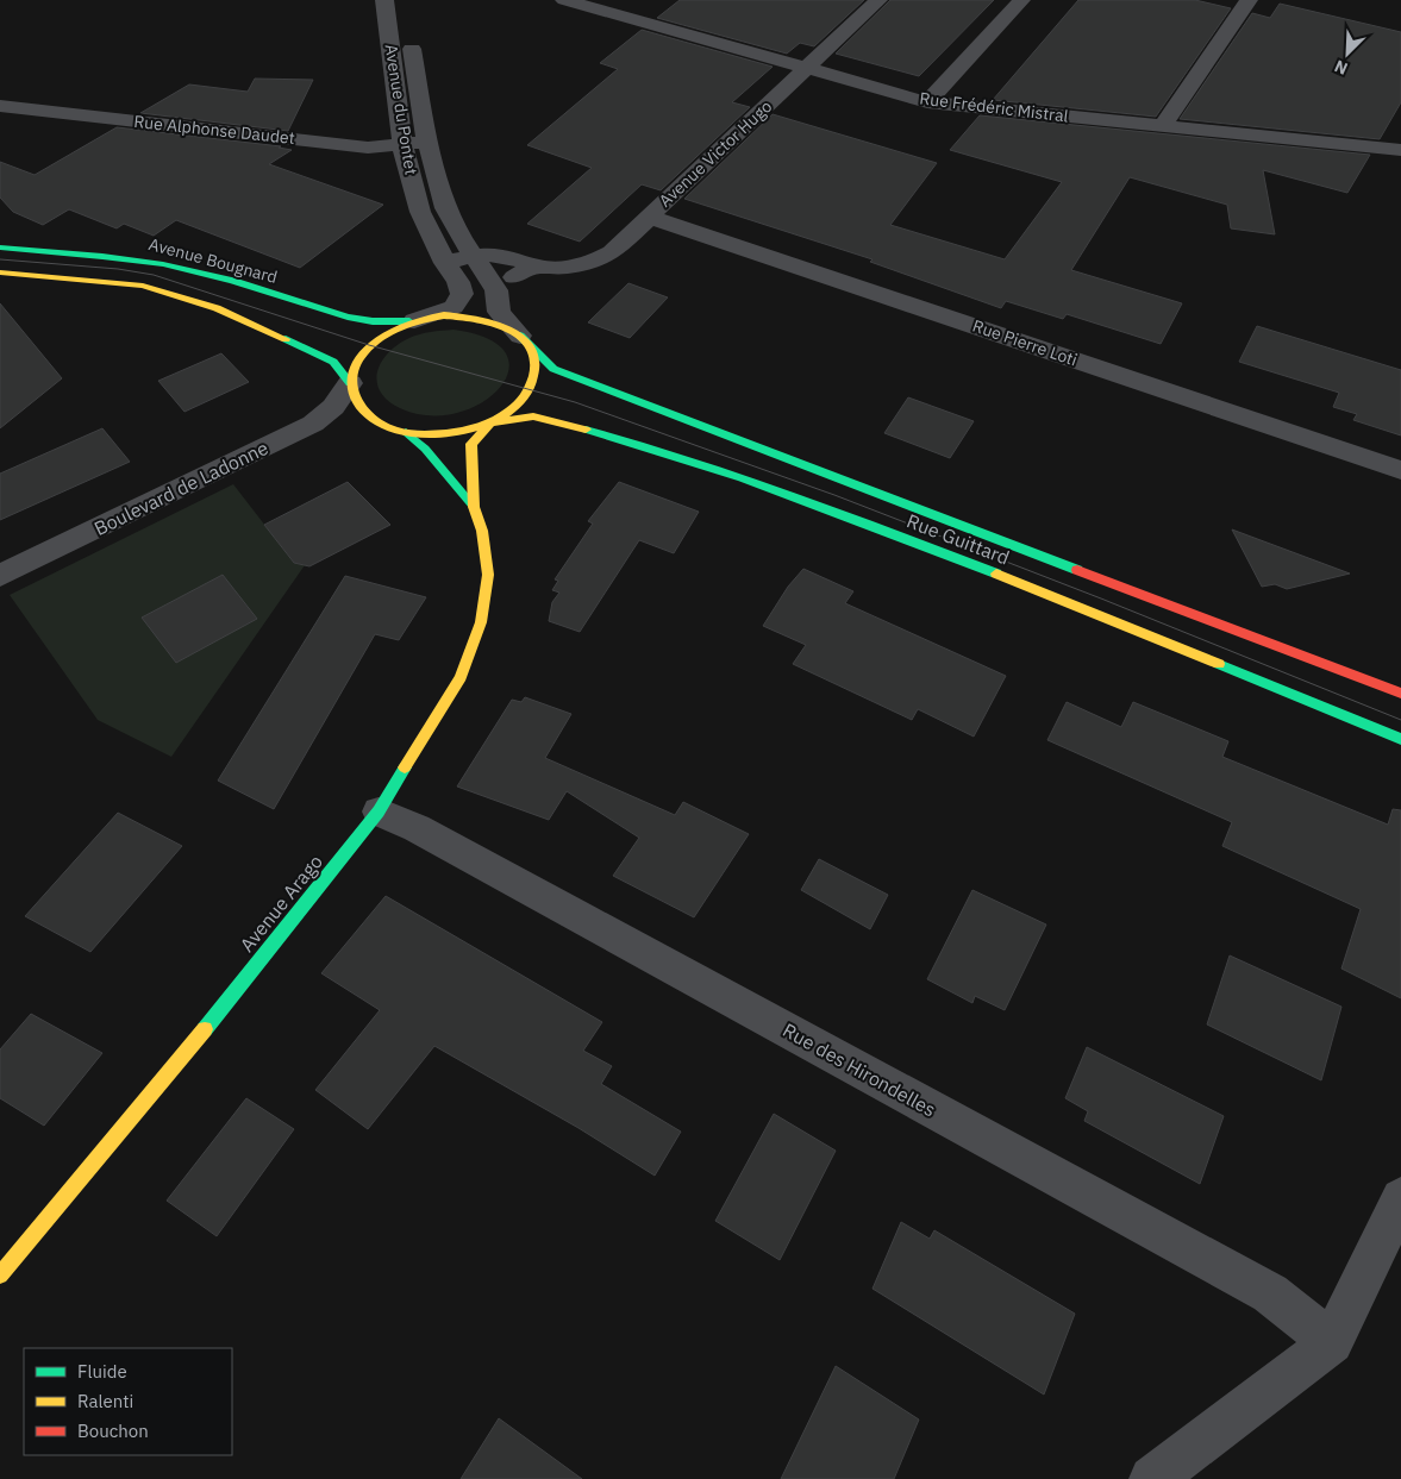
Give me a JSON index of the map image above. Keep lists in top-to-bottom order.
{
  "streets": {
    "main road": ["Avenue Bougnard", "Rue Guittard", "Avenue Arago"],
    "street": [
      "Rue Frédéric Mistral",
      "Avenue du Pontet",
      "Rue Alphonse Daudet",
      "Avenue Victor Hugo",
      "Rue Pierre Loti",
      "Boulevard de Ladonne",
      "Rue des Hirondelles"
    ]
  },
  "crossings": [
    ["Rue Frédéric Mistral", "Avenue Victor Hugo"],
    ["Avenue du Pontet", "Rue Alphonse Daudet"],
    ["Avenue du Pontet", "Avenue Victor Hugo"],
    ["Avenue du Pontet", "Avenue Bougnard"],
    ["Avenue du Pontet", "Boulevard de Ladonne"],
    ["Avenue du Pontet", "Rue Guittard"],
    ["Avenue du Pontet", "Avenue Arago"],
    ["Avenue Victor Hugo", "Rue Pierre Loti"],
    ["Avenue Bougnard", "Boulevard de Ladonne"],
    ["Avenue Bougnard", "Rue Guittard"],
    ["Avenue Bougnard", "Avenue Arago"],
    ["Boulevard de Ladonne", "Rue Guittard"],
    ["Boulevard de Ladonne", "Avenue Arago"],
    ["Rue Guittard", "Avenue Arago"],
    ["Avenue Arago", "Rue des Hirondelles"]
  ],
  "legend": ["Fluide", "Ralenti", "Bouchon"],
  "north": "bottom left"
}
